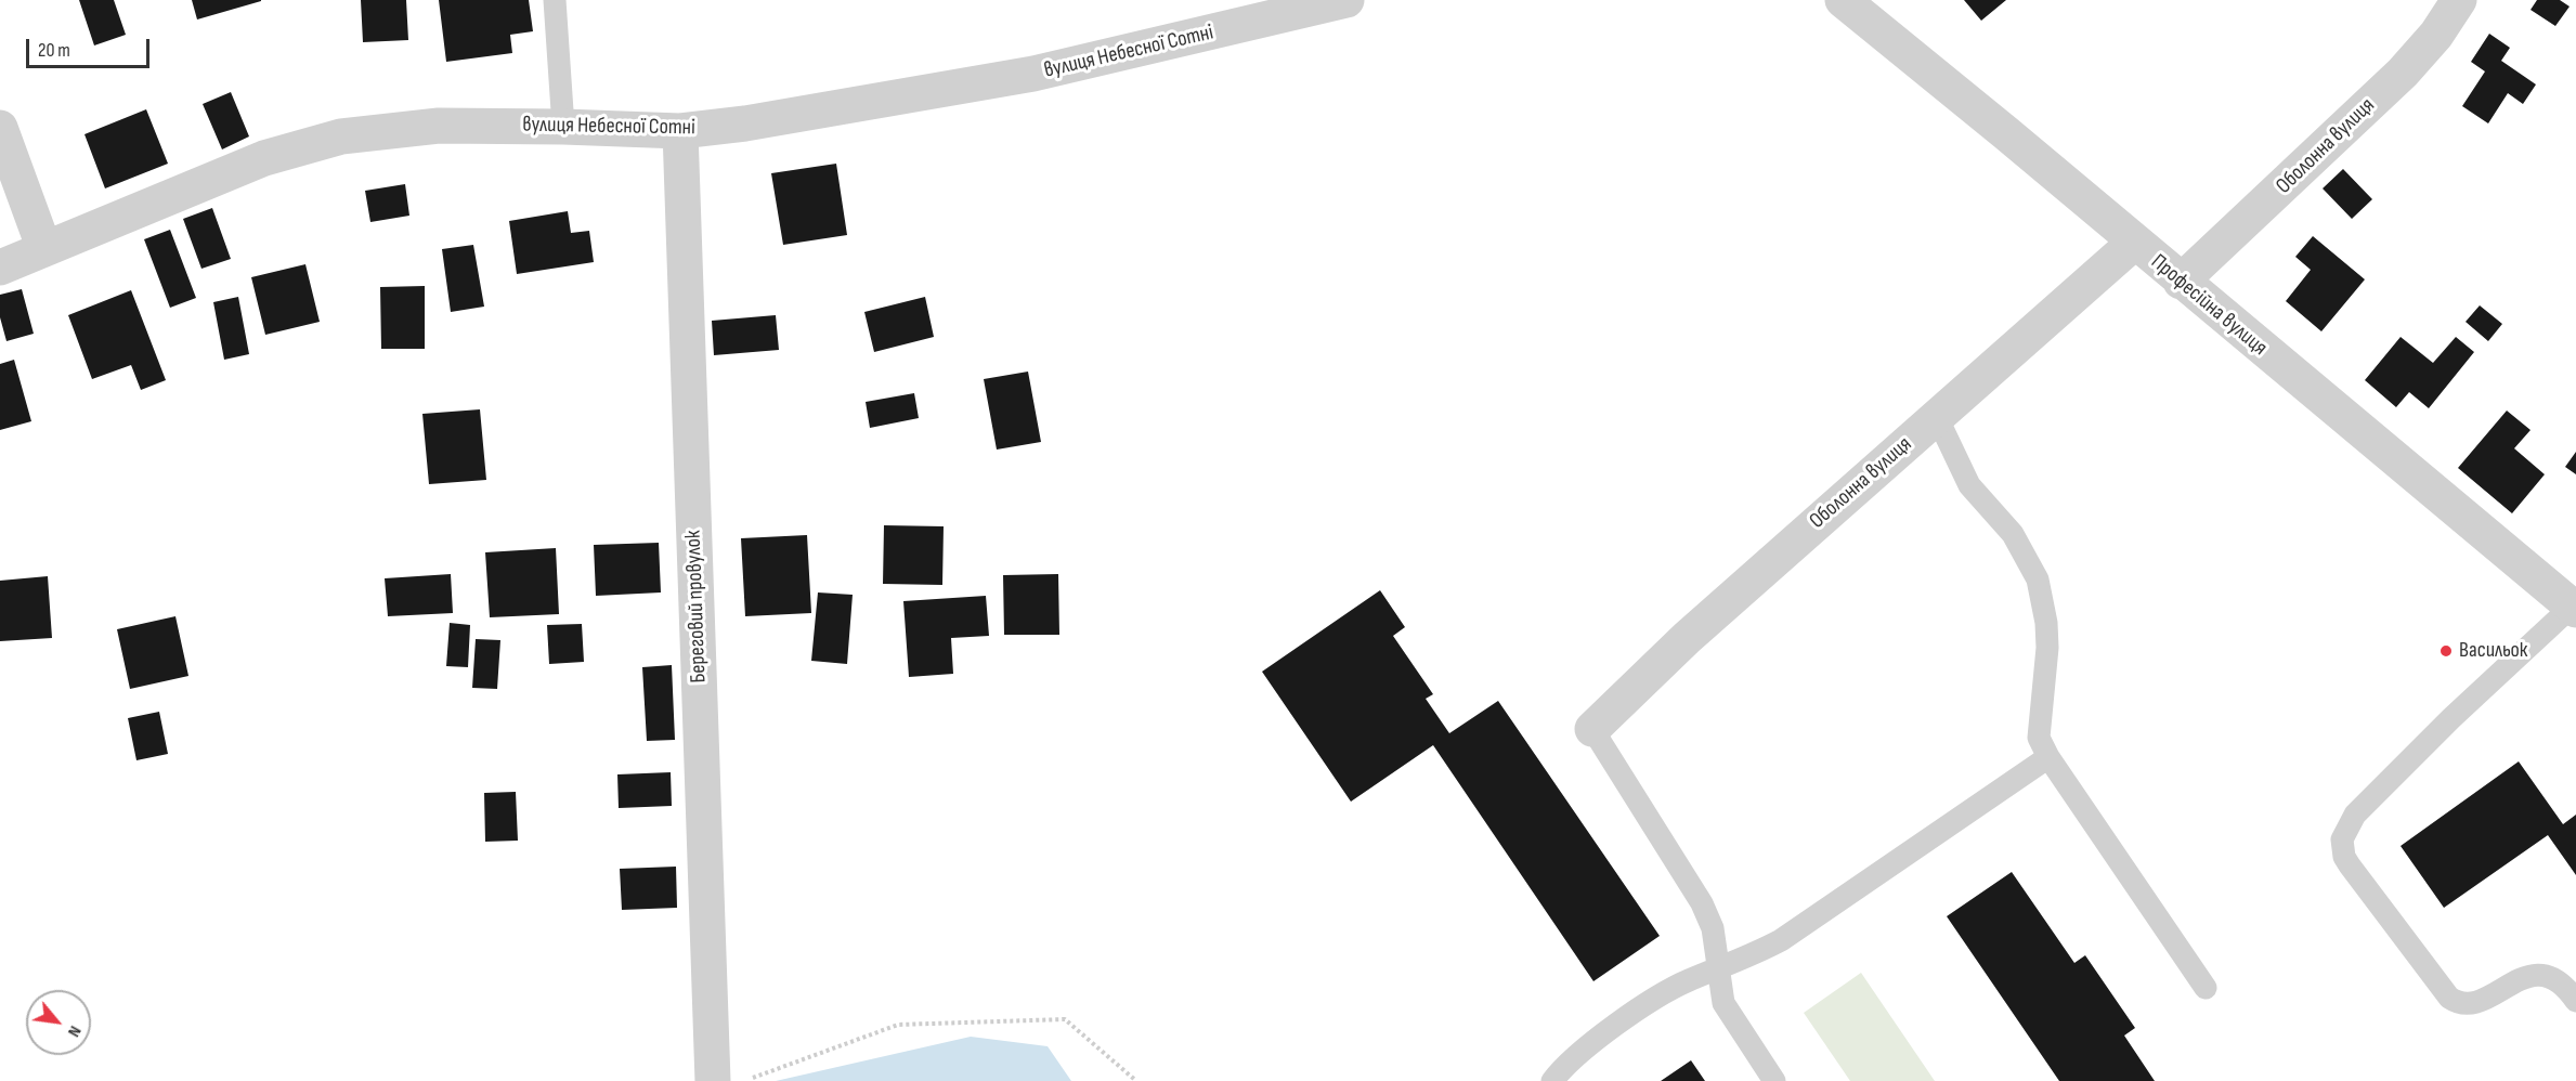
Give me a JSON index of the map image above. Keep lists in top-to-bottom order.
{
  "streets": {
    "street": [
      "вулиця Небесної Сотні",
      "Оболонна вулиця",
      "Професійна вулиця",
      "Береговий провулок"
    ]
  },
  "crossings": [
    ["вулиця Небесної Сотні", "Береговий провулок"],
    ["Оболонна вулиця", "Професійна вулиця"]
  ],
  "places": ["Васильок"],
  "scale_bar": "20 m",
  "north": "bottom right"
}
